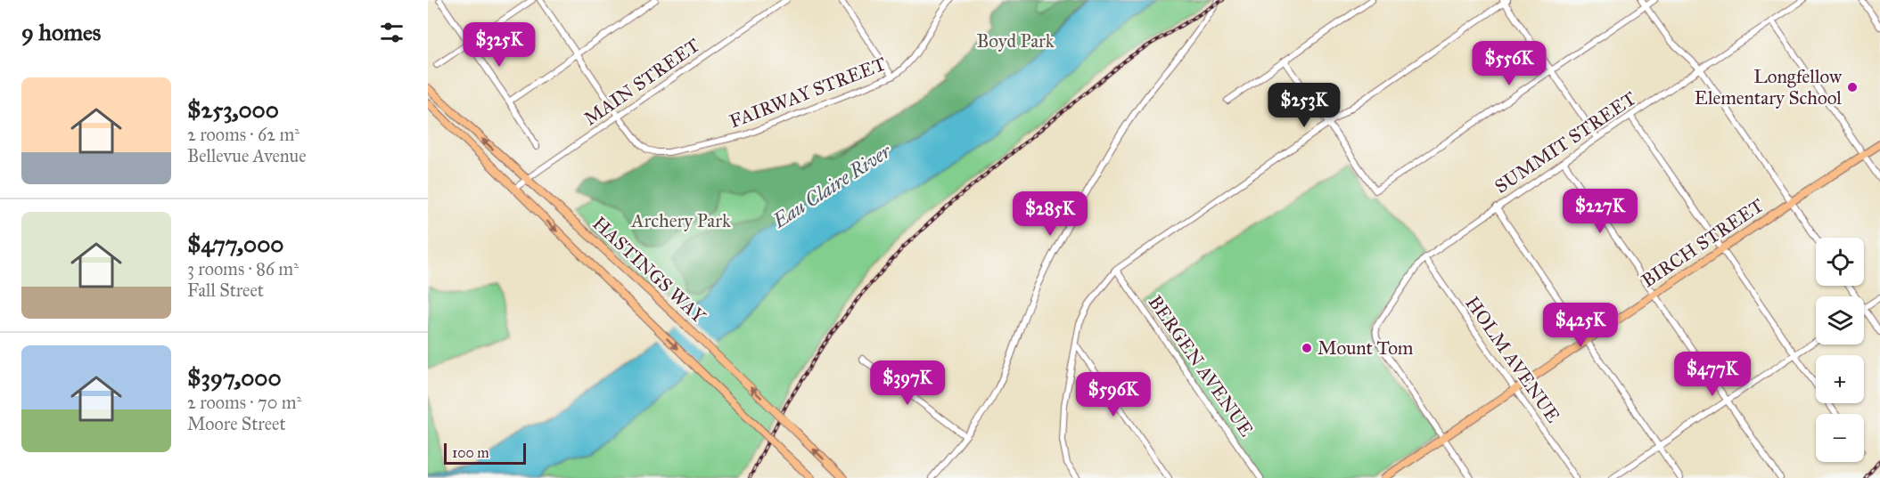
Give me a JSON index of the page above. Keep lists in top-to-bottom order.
{
  "streets": {
    "main road": ["BIRCH STREET", "HASTINGS WAY"],
    "street": [
      "MAIN STREET",
      "FAIRWAY STREET",
      "SUMMIT STREET",
      "HOLM AVENUE",
      "BERGEN AVENUE"
    ]
  },
  "crossings": [
    ["MAIN STREET", "FAIRWAY STREET"],
    ["MAIN STREET", "HASTINGS WAY"],
    ["SUMMIT STREET", "BIRCH STREET"],
    ["SUMMIT STREET", "HOLM AVENUE"],
    ["BIRCH STREET", "HOLM AVENUE"]
  ],
  "water": ["Eau Claire River"],
  "parks": ["Boyd Park", "Archery Park"],
  "places": ["Longfellow Elementary School", "Mount Tom"],
  "scale_bar": "100 m",
  "page": {
    "heading": "9 homes",
    "price": [
      "$325K",
      "$556K",
      "$253K",
      "$227K",
      "$285K",
      "$425K",
      "$477K",
      "$397K",
      "$596K"
    ],
    "list": [
      {
        "name": "$253,000",
        "note": "2 rooms · 62 m² · Bellevue Avenue"
      },
      {
        "name": "$477,000",
        "note": "3 rooms · 86 m² · Fall Street"
      },
      {
        "name": "$397,000",
        "note": "2 rooms · 70 m² · Moore Street"
      }
    ],
    "map_buttons": ["+", "−"],
    "scale": "100 m"
  }
}
